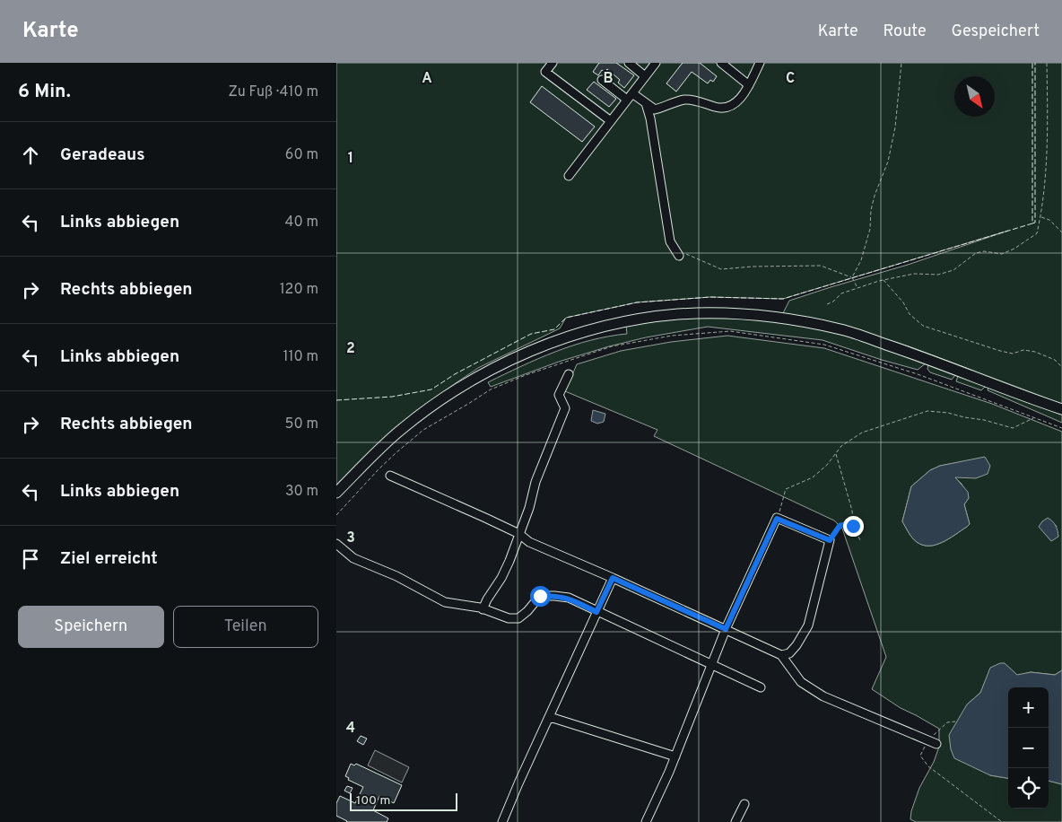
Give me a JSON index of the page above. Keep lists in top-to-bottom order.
{
  "scale_bar": "100 m",
  "north": "bottom right",
  "page": {
    "header": "Karte",
    "nav": ["Karte", "Route", "Gespeichert"],
    "heading": ["6 Min.", "Zu Fuß · 410 m"],
    "list": [
      ["Geradeaus", "60 m"],
      ["Links abbiegen", "40 m"],
      ["Rechts abbiegen", "120 m"],
      ["Links abbiegen", "110 m"],
      ["Rechts abbiegen", "50 m"],
      ["Links abbiegen", "30 m"],
      "Ziel erreicht"
    ],
    "buttons": ["Speichern", "Teilen"],
    "map_buttons": ["+", "−"],
    "scale": "100 m"
  },
  "grid": {
    "columns": ["A", "B", "C"],
    "rows": [
      "1",
      "2",
      "3",
      "4"
    ]
  }
}
